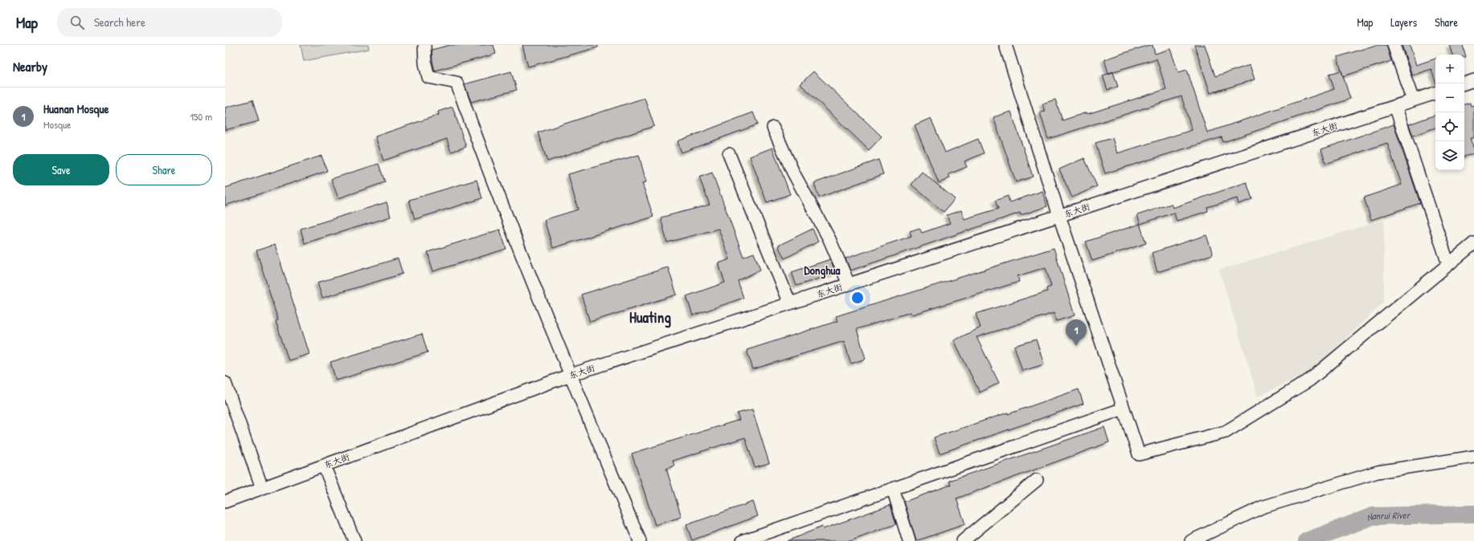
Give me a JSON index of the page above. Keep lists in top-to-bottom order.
{
  "streets": {
    "street": ["东大街"]
  },
  "districts": ["Donghua", "Huating"],
  "water": ["Nanrui River"],
  "page": {
    "header": "Map",
    "search": "Search here",
    "nav": ["Map", "Layers", "Share"],
    "heading": "Nearby",
    "map_buttons": ["+", "−"],
    "list": [
      {
        "mark": "1",
        "name": "Huanan Mosque",
        "note": "Mosque",
        "value": "150 m"
      }
    ],
    "buttons": ["Save", "Share"],
    "pins": "1"
  }
}
